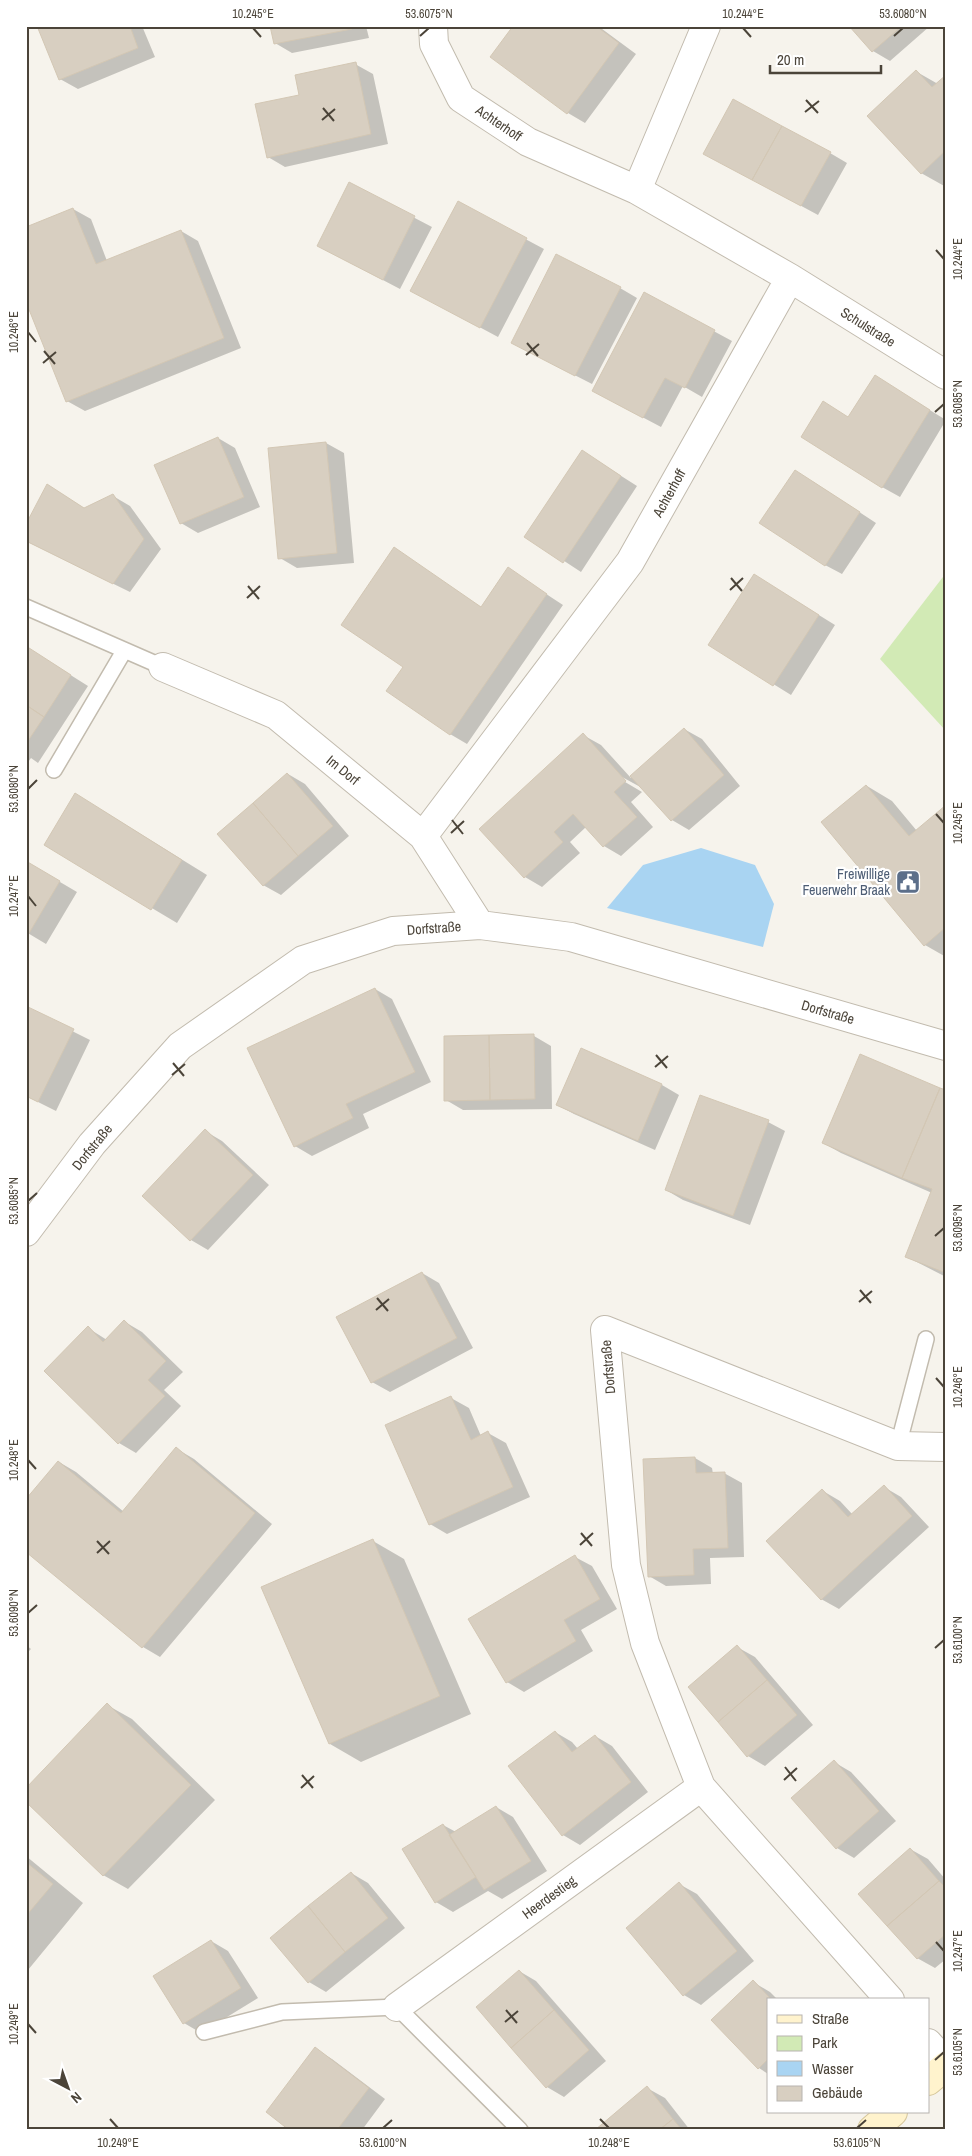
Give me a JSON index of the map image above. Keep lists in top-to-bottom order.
{
  "streets": {
    "street": [
      "Achterhoff",
      "Schulstraße",
      "Im Dorf",
      "Dorfstraße",
      "Heerdestieg"
    ]
  },
  "crossings": [
    ["Achterhoff", "Schulstraße"],
    ["Achterhoff", "Im Dorf"],
    ["Im Dorf", "Dorfstraße"],
    ["Dorfstraße", "Heerdestieg"]
  ],
  "places": {
    "public building": ["Freiwillige Feuerwehr Braak"]
  },
  "legend": [
    "Straße",
    "Park",
    "Wasser",
    "Gebäude"
  ],
  "scale_bar": "20 m",
  "north": "bottom right",
  "coordinates": [
    "10.245°E",
    "53.6075°N",
    "10.244°E",
    "53.6080°N",
    "10.246°E",
    "53.6085°N",
    "10.247°E",
    "53.6095°N",
    "10.248°E",
    "53.6090°N",
    "53.6100°N",
    "10.249°E",
    "53.6105°N"
  ]
}
